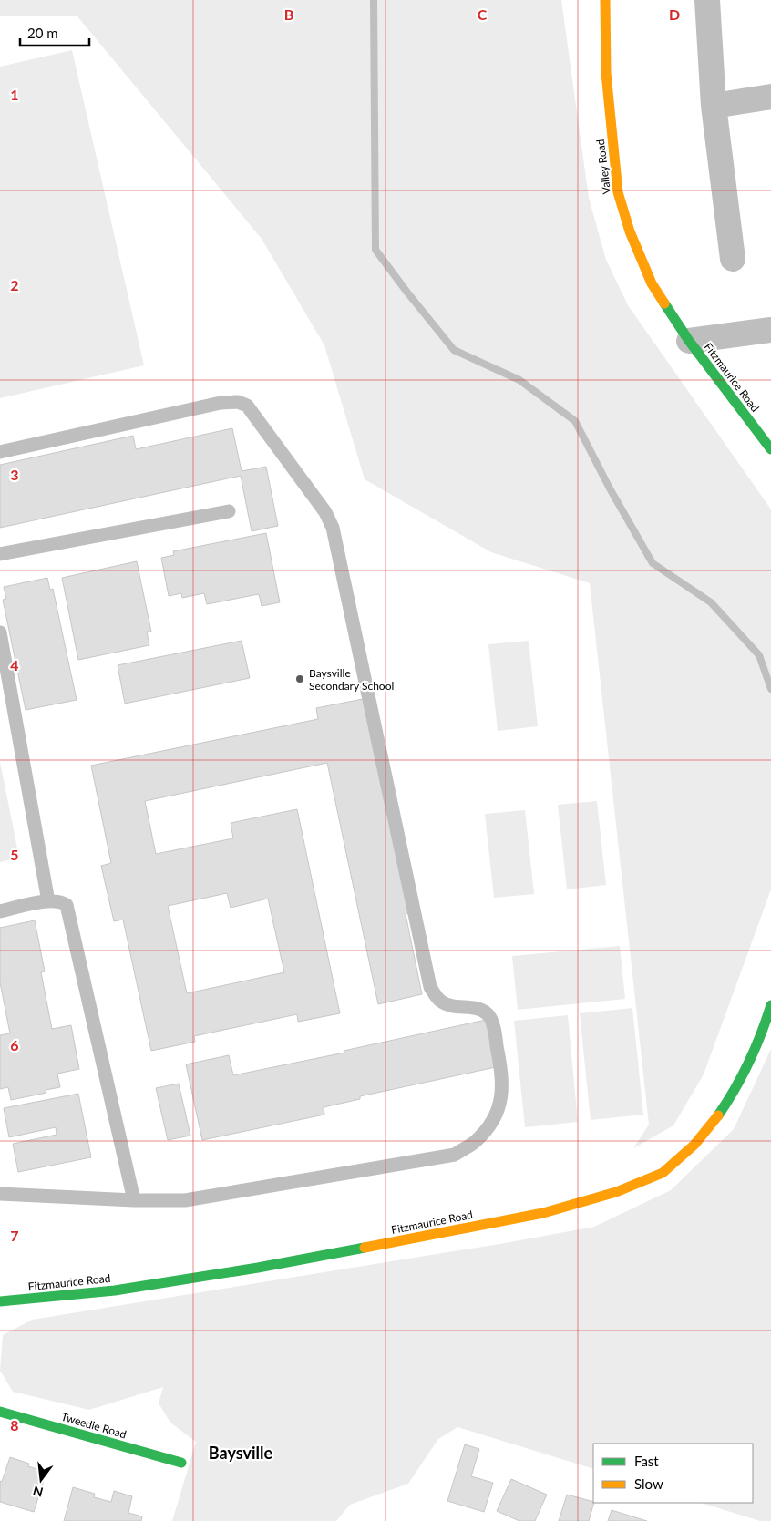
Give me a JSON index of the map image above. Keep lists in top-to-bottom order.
{
  "streets": {
    "street": ["Valley Road", "Fitzmaurice Road", "Tweedie Road"]
  },
  "crossings": [
    ["Valley Road", "Fitzmaurice Road"]
  ],
  "districts": ["Baysville"],
  "places": ["Baysville Secondary School"],
  "legend": ["Fast", "Slow"],
  "scale_bar": "20 m",
  "north": "bottom",
  "grid": {
    "columns": ["B", "C", "D"],
    "rows": [
      "1",
      "2",
      "3",
      "4",
      "5",
      "6",
      "7",
      "8"
    ]
  }
}
